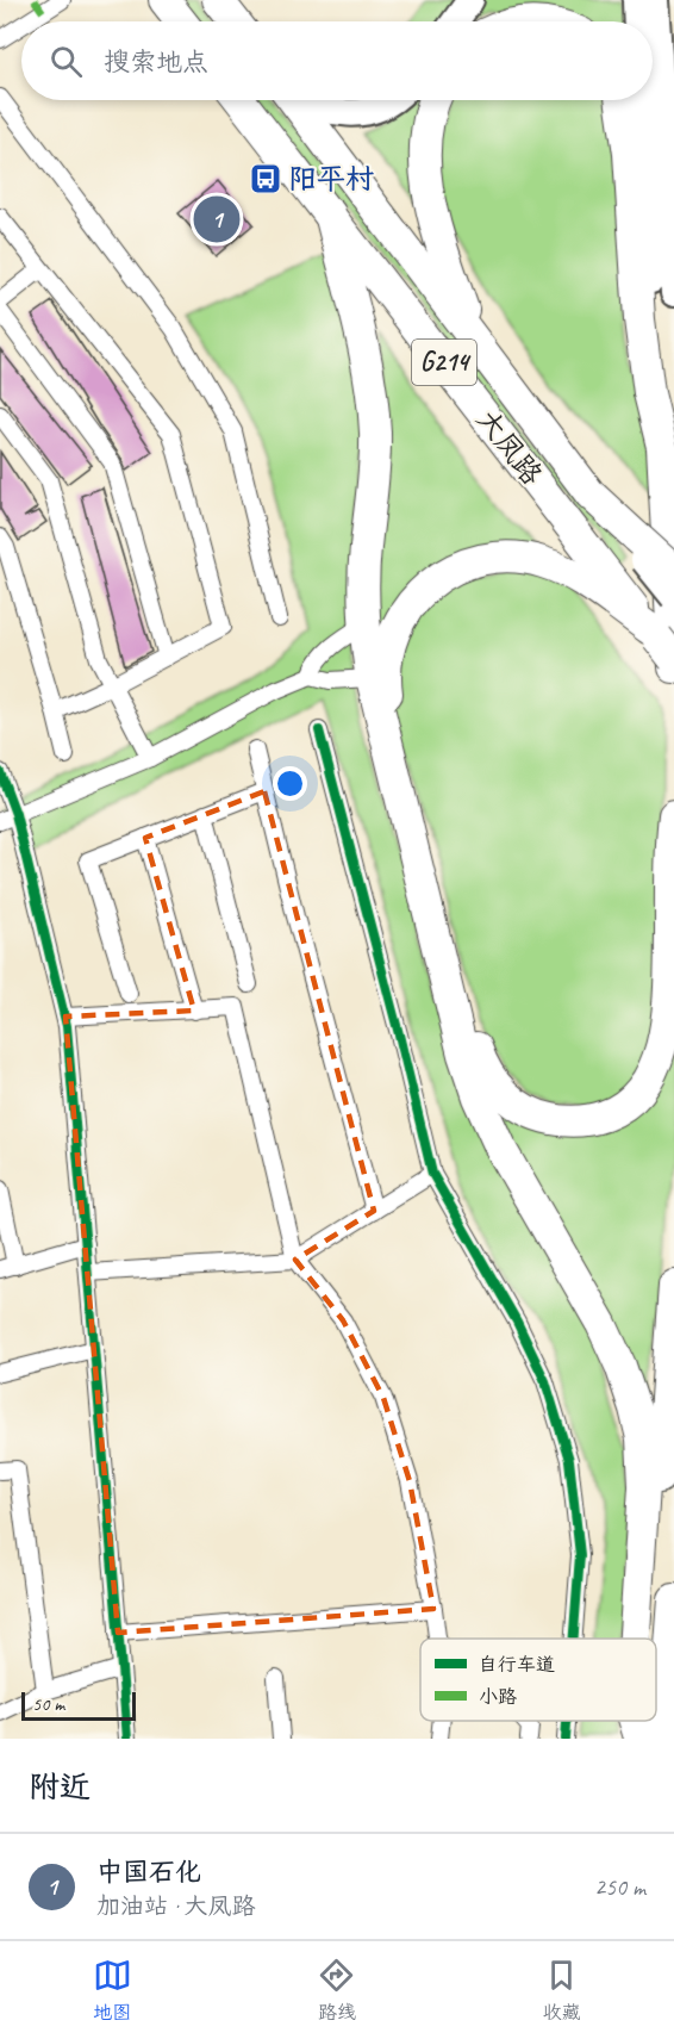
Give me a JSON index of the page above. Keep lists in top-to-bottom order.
{
  "streets": {
    "highway": ["G214", "大凤路"]
  },
  "places": {
    "bus stop": ["阳平村"]
  },
  "legend": ["自行车道", "小路"],
  "scale_bar": "50 m",
  "page": {
    "search": "搜索地点",
    "pins": "1",
    "scale": "50 m",
    "heading": "附近",
    "list": [
      {
        "mark": "1",
        "name": "中国石化",
        "note": "加油站 · 大凤路",
        "value": "250 m"
      }
    ],
    "nav": ["地图", "路线", "收藏"]
  }
}
